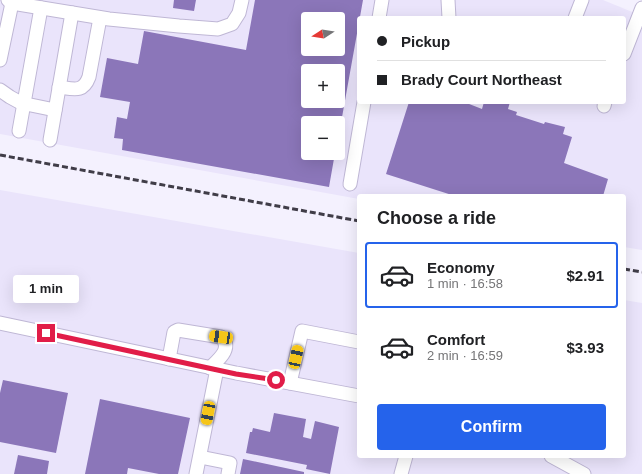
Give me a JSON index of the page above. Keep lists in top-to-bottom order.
{
  "north": "left",
  "page": {
    "map_buttons": ["+", "−"],
    "banner": ["Pickup", "Brady Court Northeast"],
    "heading": "Choose a ride",
    "list": [
      {
        "name": "Economy",
        "note": "1 min · 16:58",
        "value": "$2.91"
      },
      {
        "name": "Comfort",
        "note": "2 min · 16:59",
        "value": "$3.93"
      }
    ],
    "bubble": "1 min",
    "buttons": "Confirm"
  }
}
